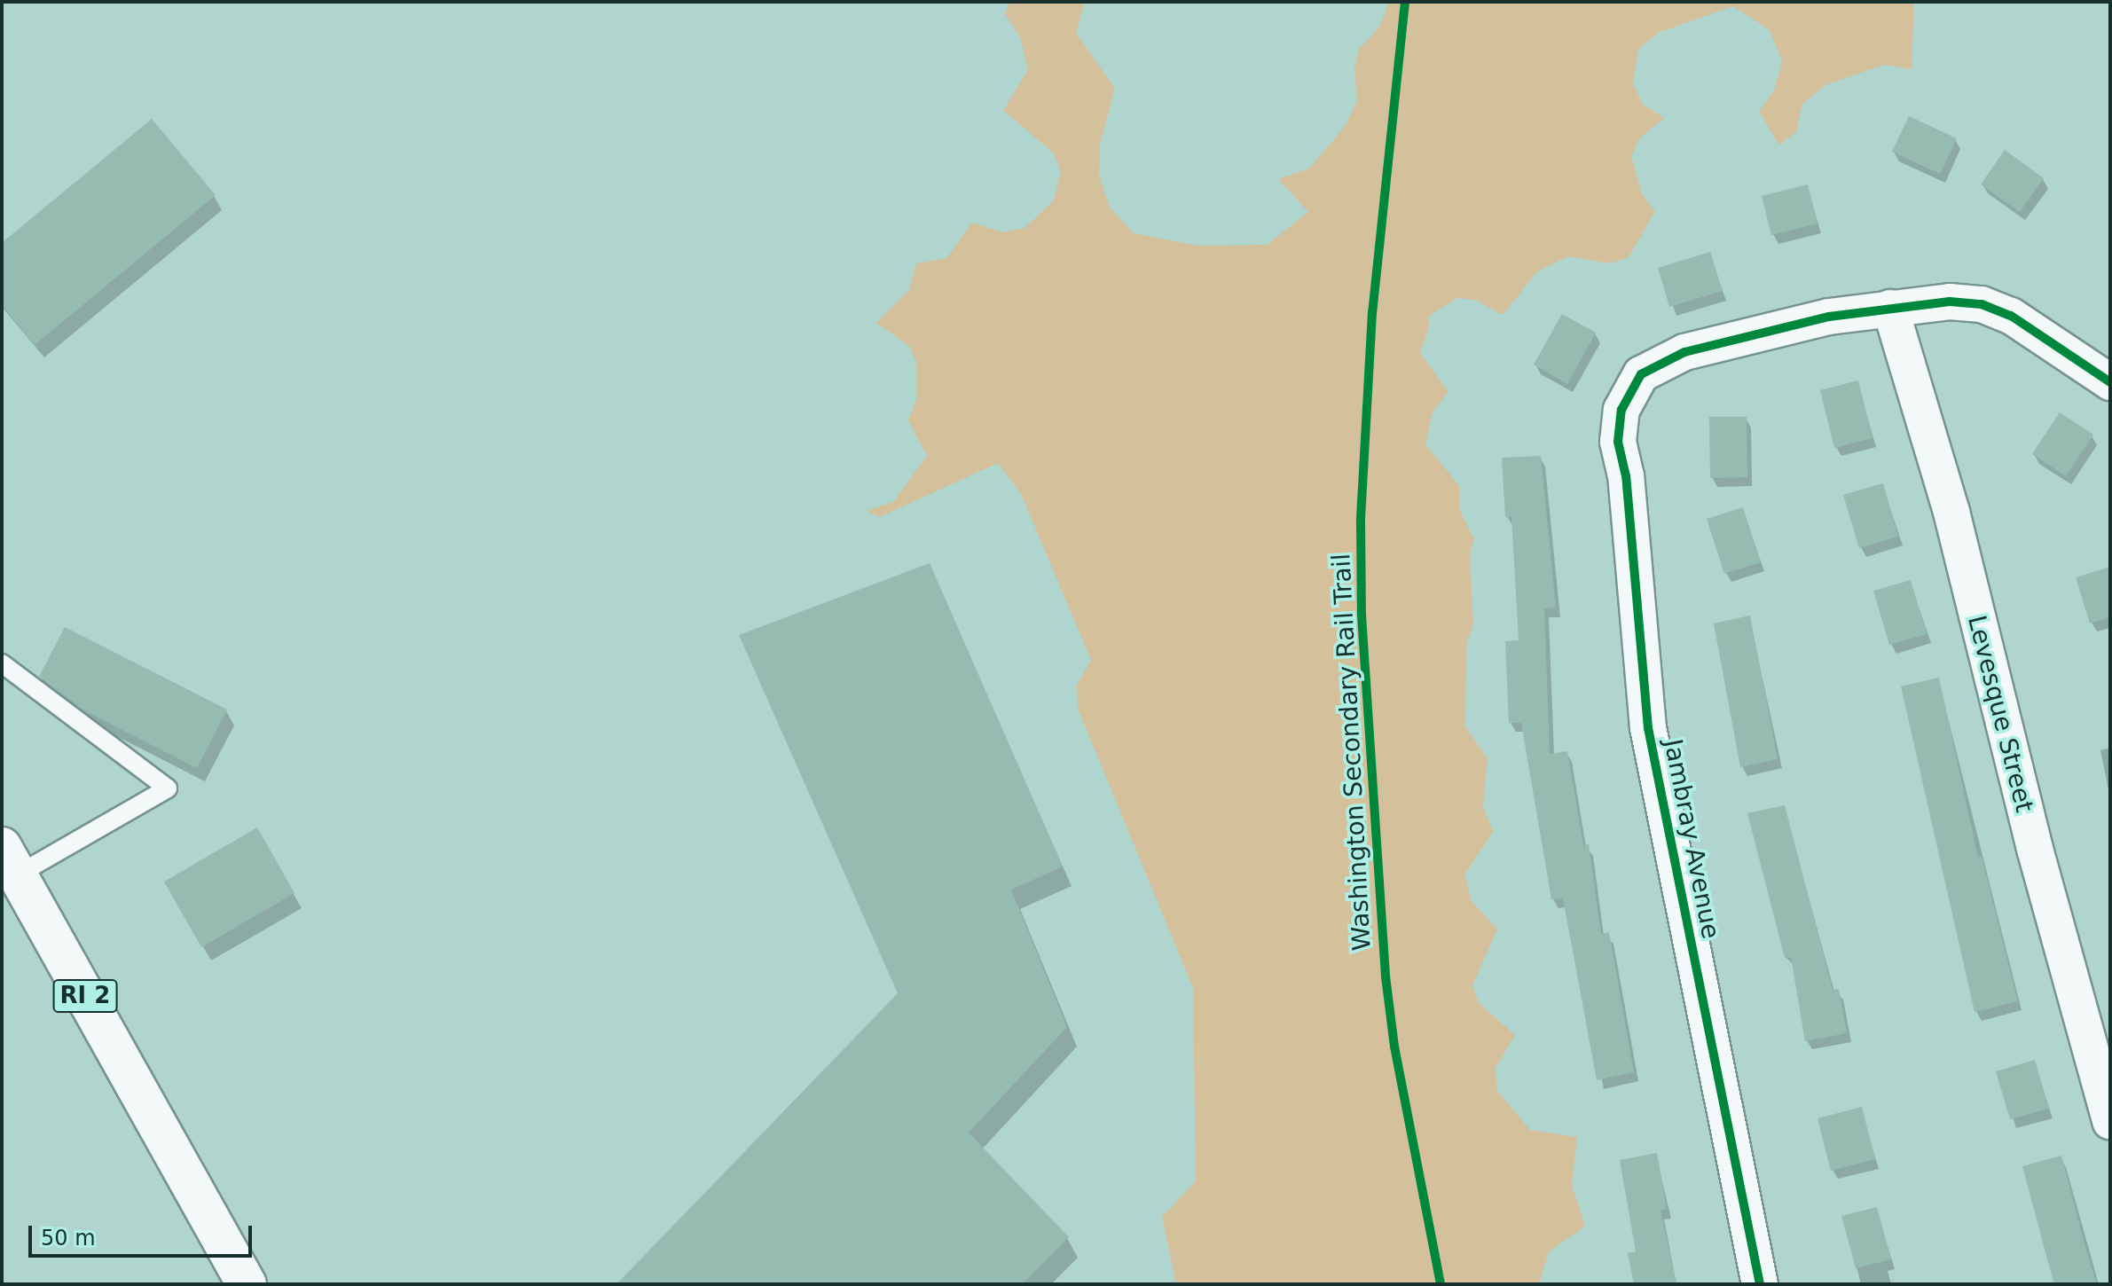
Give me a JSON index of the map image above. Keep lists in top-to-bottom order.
{
  "streets": {
    "main road": ["RI 2"],
    "street": ["Levesque Street", "Jambray Avenue"],
    "cycle path": ["Washington Secondary Rail Trail"]
  },
  "crossings": [
    ["Levesque Street", "Jambray Avenue"]
  ],
  "scale_bar": "50 m"
}
